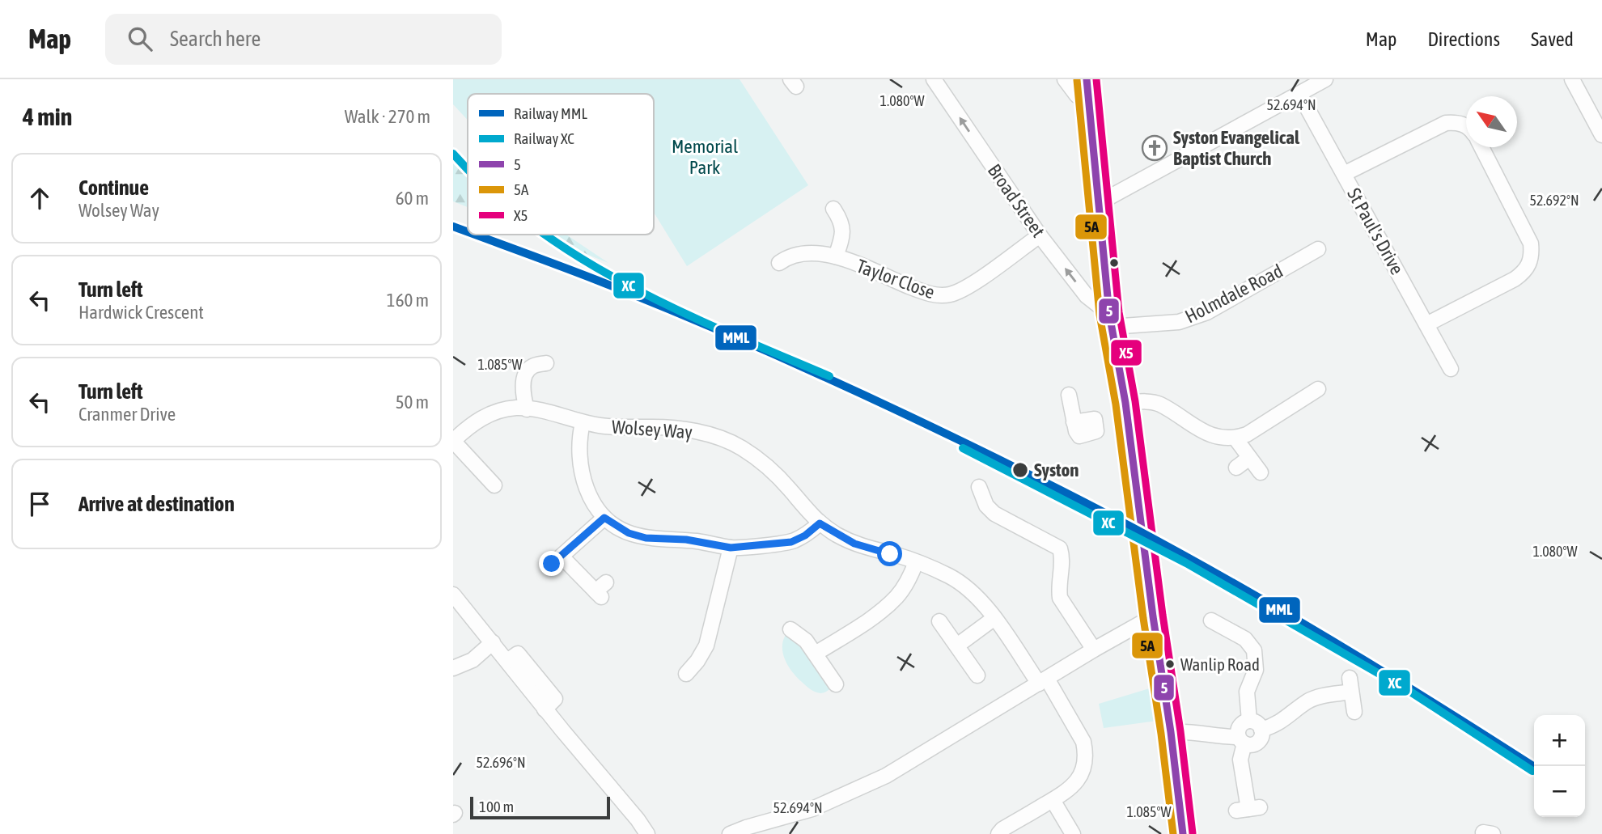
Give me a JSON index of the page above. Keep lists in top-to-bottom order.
{
  "streets": {
    "street": [
      "Broad Street",
      "St Paul's Drive",
      "Taylor Close",
      "Holmdale Road",
      "Wolsey Way"
    ]
  },
  "crossings": [
    ["Broad Street", "Taylor Close"],
    ["Broad Street", "Holmdale Road"]
  ],
  "one_way": ["Broad Street"],
  "parks": ["Memorial Park"],
  "places": {
    "church": ["Syston Evangelical Baptist Church"],
    "other": ["Syston", "Wanlip Road"]
  },
  "lines": [
    "transit line 5",
    "transit line X5",
    "transit line 5A",
    "rail line XC",
    "rail line MML"
  ],
  "legend": [
    "Railway MML",
    "Railway XC",
    "5",
    "5A",
    "X5"
  ],
  "scale_bar": "100 m",
  "north": "top left",
  "page": {
    "header": "Map",
    "search": "Search here",
    "nav": ["Map", "Directions", "Saved"],
    "heading": ["4 min", "Walk · 270 m"],
    "list": [
      ["Continue", "Wolsey Way", "60 m"],
      ["Turn left", "Hardwick Crescent", "160 m"],
      ["Turn left", "Cranmer Drive", "50 m"],
      "Arrive at destination"
    ],
    "map_buttons": ["+", "−"],
    "scale": "100 m"
  },
  "coordinates": [
    "1.080°W",
    "52.694°N",
    "52.692°N",
    "1.085°W",
    "52.696°N"
  ]
}
